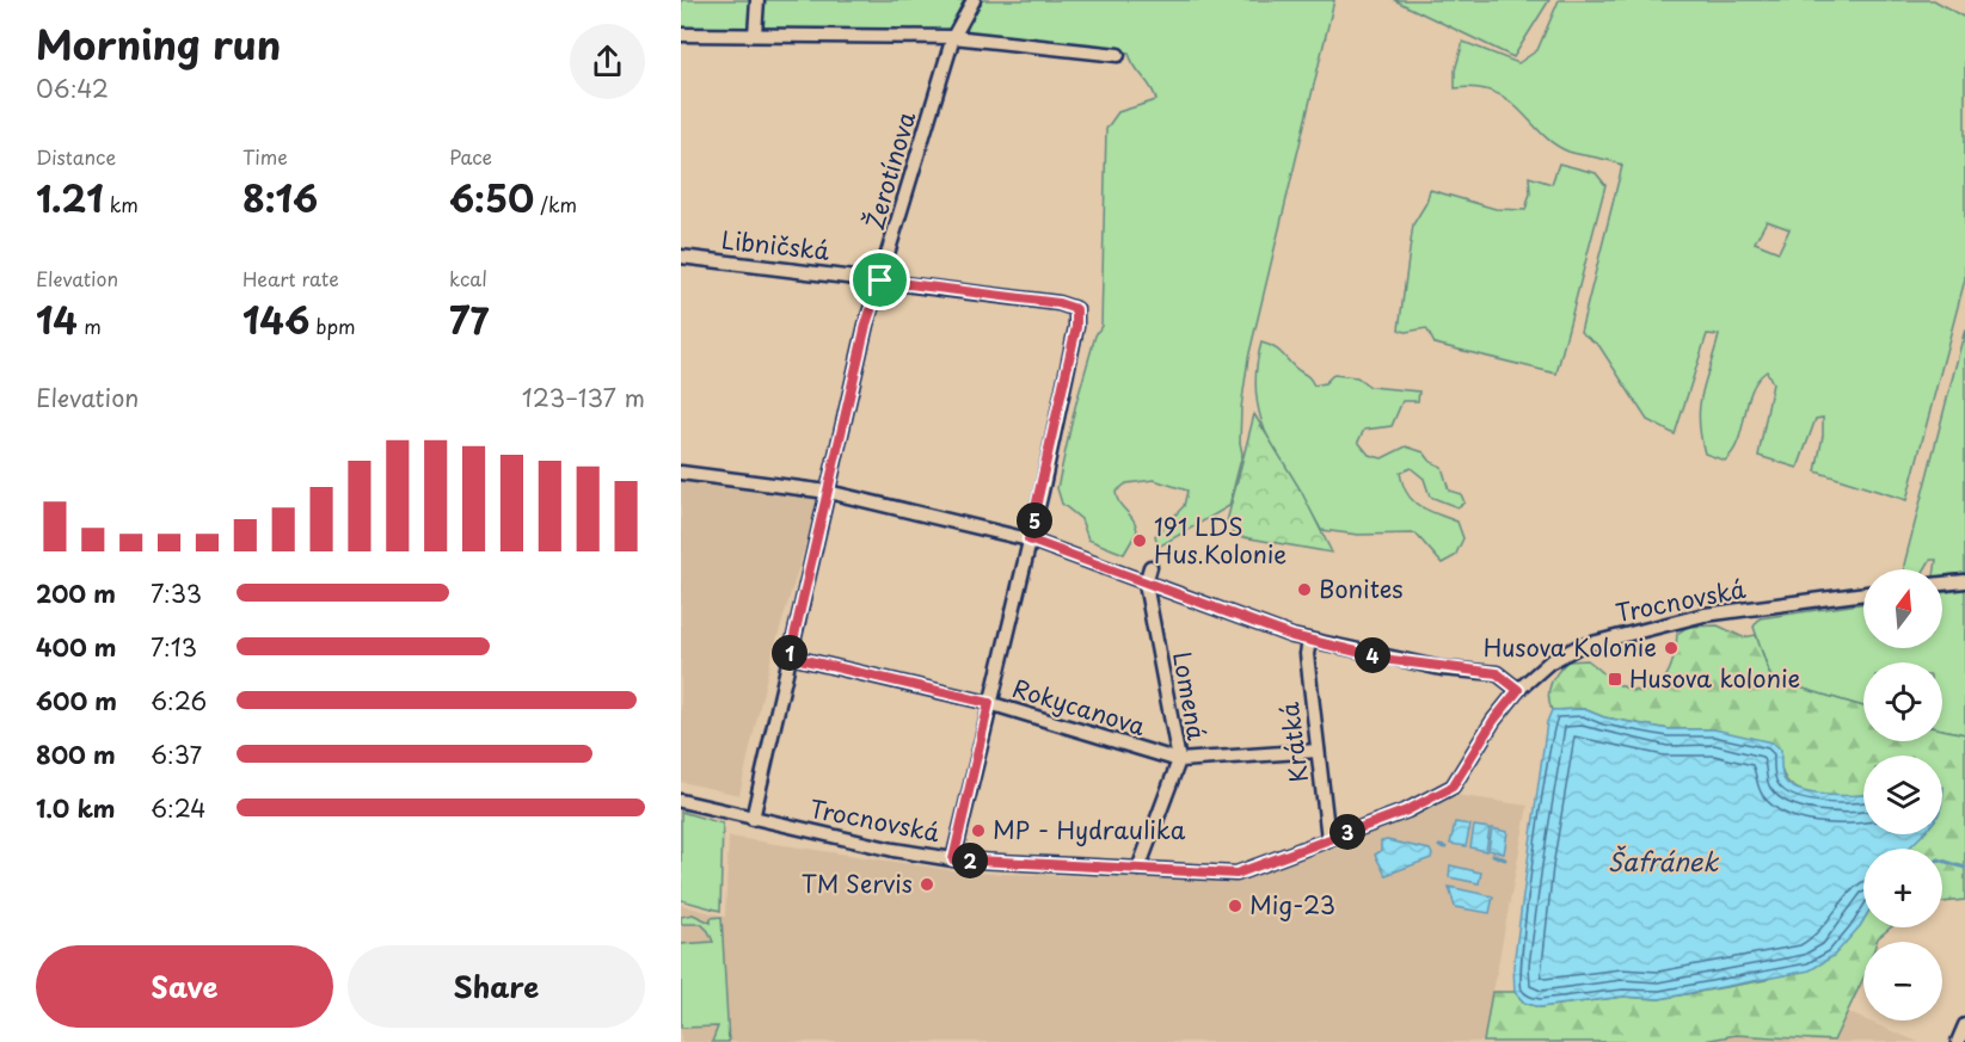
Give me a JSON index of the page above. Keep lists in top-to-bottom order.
{
  "streets": {
    "street": [
      "Žerotínova",
      "Libničská",
      "Trocnovská",
      "Lomená",
      "Rokycanova",
      "Krátká"
    ]
  },
  "crossings": [
    ["Žerotínova", "Libničská"],
    ["Žerotínova", "Trocnovská"],
    ["Žerotínova", "Rokycanova"],
    ["Trocnovská", "Lomená"],
    ["Trocnovská", "Krátká"],
    ["Lomená", "Rokycanova"],
    ["Rokycanova", "Krátká"]
  ],
  "water": ["Šafránek"],
  "places": {
    "other": [
      "191 LDS Hus.Kolonie",
      "Bonites",
      "Husova Kolonie",
      "MP - Hydraulika",
      "TM Servis",
      "Mig-23"
    ],
    "transit": ["Husova kolonie"]
  },
  "north": "top",
  "page": {
    "heading": ["Morning run", "06:42"],
    "stats": [
      ["Distance", "1.21 km"],
      ["Time", "8:16"],
      ["Pace", "6:50 /km"],
      ["Elevation", "14 m"],
      ["Heart rate", "146 bpm"],
      ["kcal", "77"]
    ],
    "chart": ["Elevation", "123–137 m"],
    "pins": [
      "5",
      "1",
      "4",
      "3",
      "2"
    ],
    "list": [
      {
        "name": "200 m",
        "note": "7:33"
      },
      {
        "name": "400 m",
        "note": "7:13"
      },
      {
        "name": "600 m",
        "note": "6:26"
      },
      {
        "name": "800 m",
        "note": "6:37"
      },
      {
        "name": "1.0 km",
        "note": "6:24"
      }
    ],
    "map_buttons": ["+", "−"],
    "buttons": ["Save", "Share"]
  }
}
